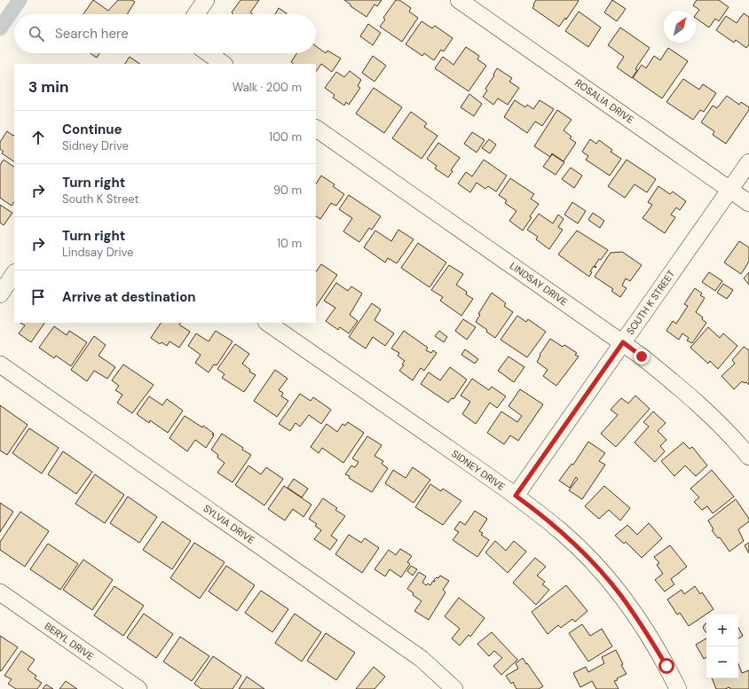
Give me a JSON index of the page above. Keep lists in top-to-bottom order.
{
  "streets": {
    "street": [
      "ROSALIA DRIVE",
      "LINDSAY DRIVE",
      "SOUTH K STREET",
      "SIDNEY DRIVE",
      "SYLVIA DRIVE",
      "BERYL DRIVE"
    ]
  },
  "crossings": [
    ["ROSALIA DRIVE", "SOUTH K STREET"],
    ["LINDSAY DRIVE", "SOUTH K STREET"],
    ["SOUTH K STREET", "SIDNEY DRIVE"]
  ],
  "north": "top right",
  "page": {
    "search": "Search here",
    "heading": ["3 min", "Walk · 200 m"],
    "list": [
      ["Continue", "Sidney Drive", "100 m"],
      ["Turn right", "South K Street", "90 m"],
      ["Turn right", "Lindsay Drive", "10 m"],
      "Arrive at destination"
    ],
    "map_buttons": ["+", "−"]
  }
}
